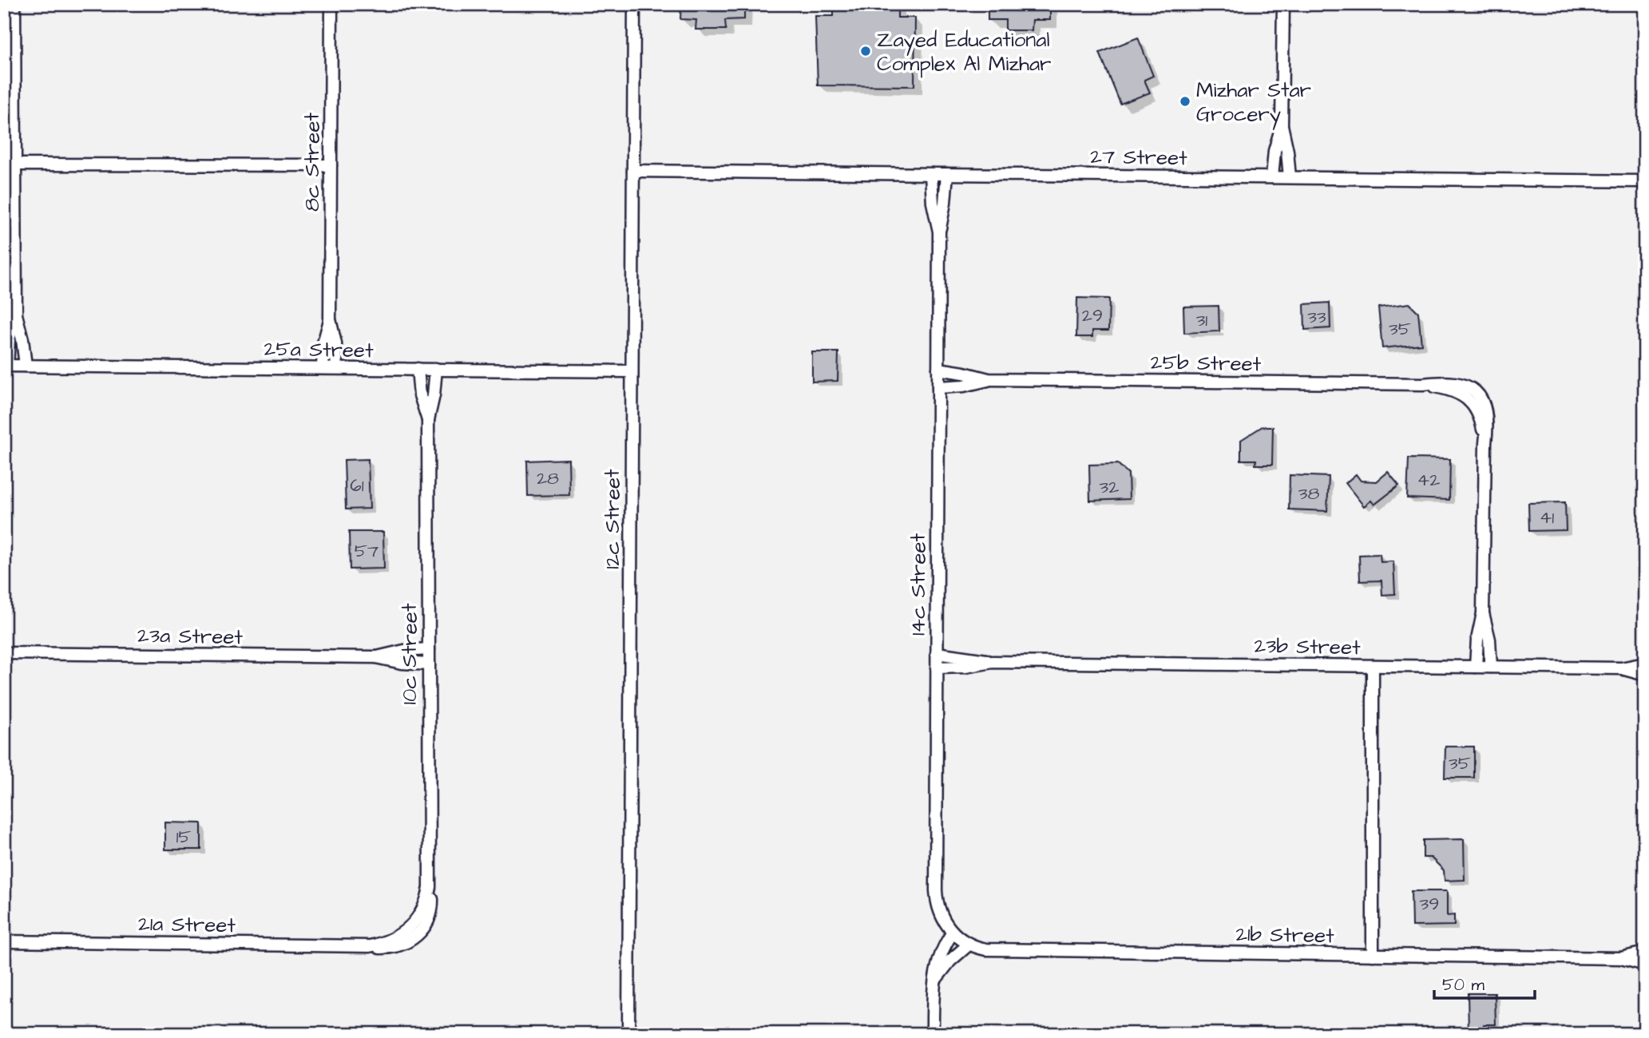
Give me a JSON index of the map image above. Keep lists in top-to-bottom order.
{
  "streets": {
    "street": [
      "27 Street",
      "8c Street",
      "25a Street",
      "25b Street",
      "12c Street",
      "14c Street",
      "23a Street",
      "23b Street",
      "10c Street",
      "21a Street",
      "21b Street"
    ]
  },
  "crossings": [
    ["27 Street", "12c Street"],
    ["27 Street", "14c Street"],
    ["8c Street", "25a Street"],
    ["25a Street", "12c Street"],
    ["25a Street", "10c Street"],
    ["25b Street", "14c Street"],
    ["25b Street", "23b Street"],
    ["14c Street", "23b Street"],
    ["14c Street", "21b Street"],
    ["23a Street", "10c Street"],
    ["10c Street", "21a Street"]
  ],
  "places": ["Zayed Educational Complex Al Mizhar", "Mizhar Star Grocery"],
  "house_numbers": [
    "29",
    "33",
    "31",
    "35",
    "28",
    "42",
    "61",
    "32",
    "38",
    "41",
    "57",
    "35",
    "15",
    "39"
  ],
  "scale_bar": "50 m"
}
